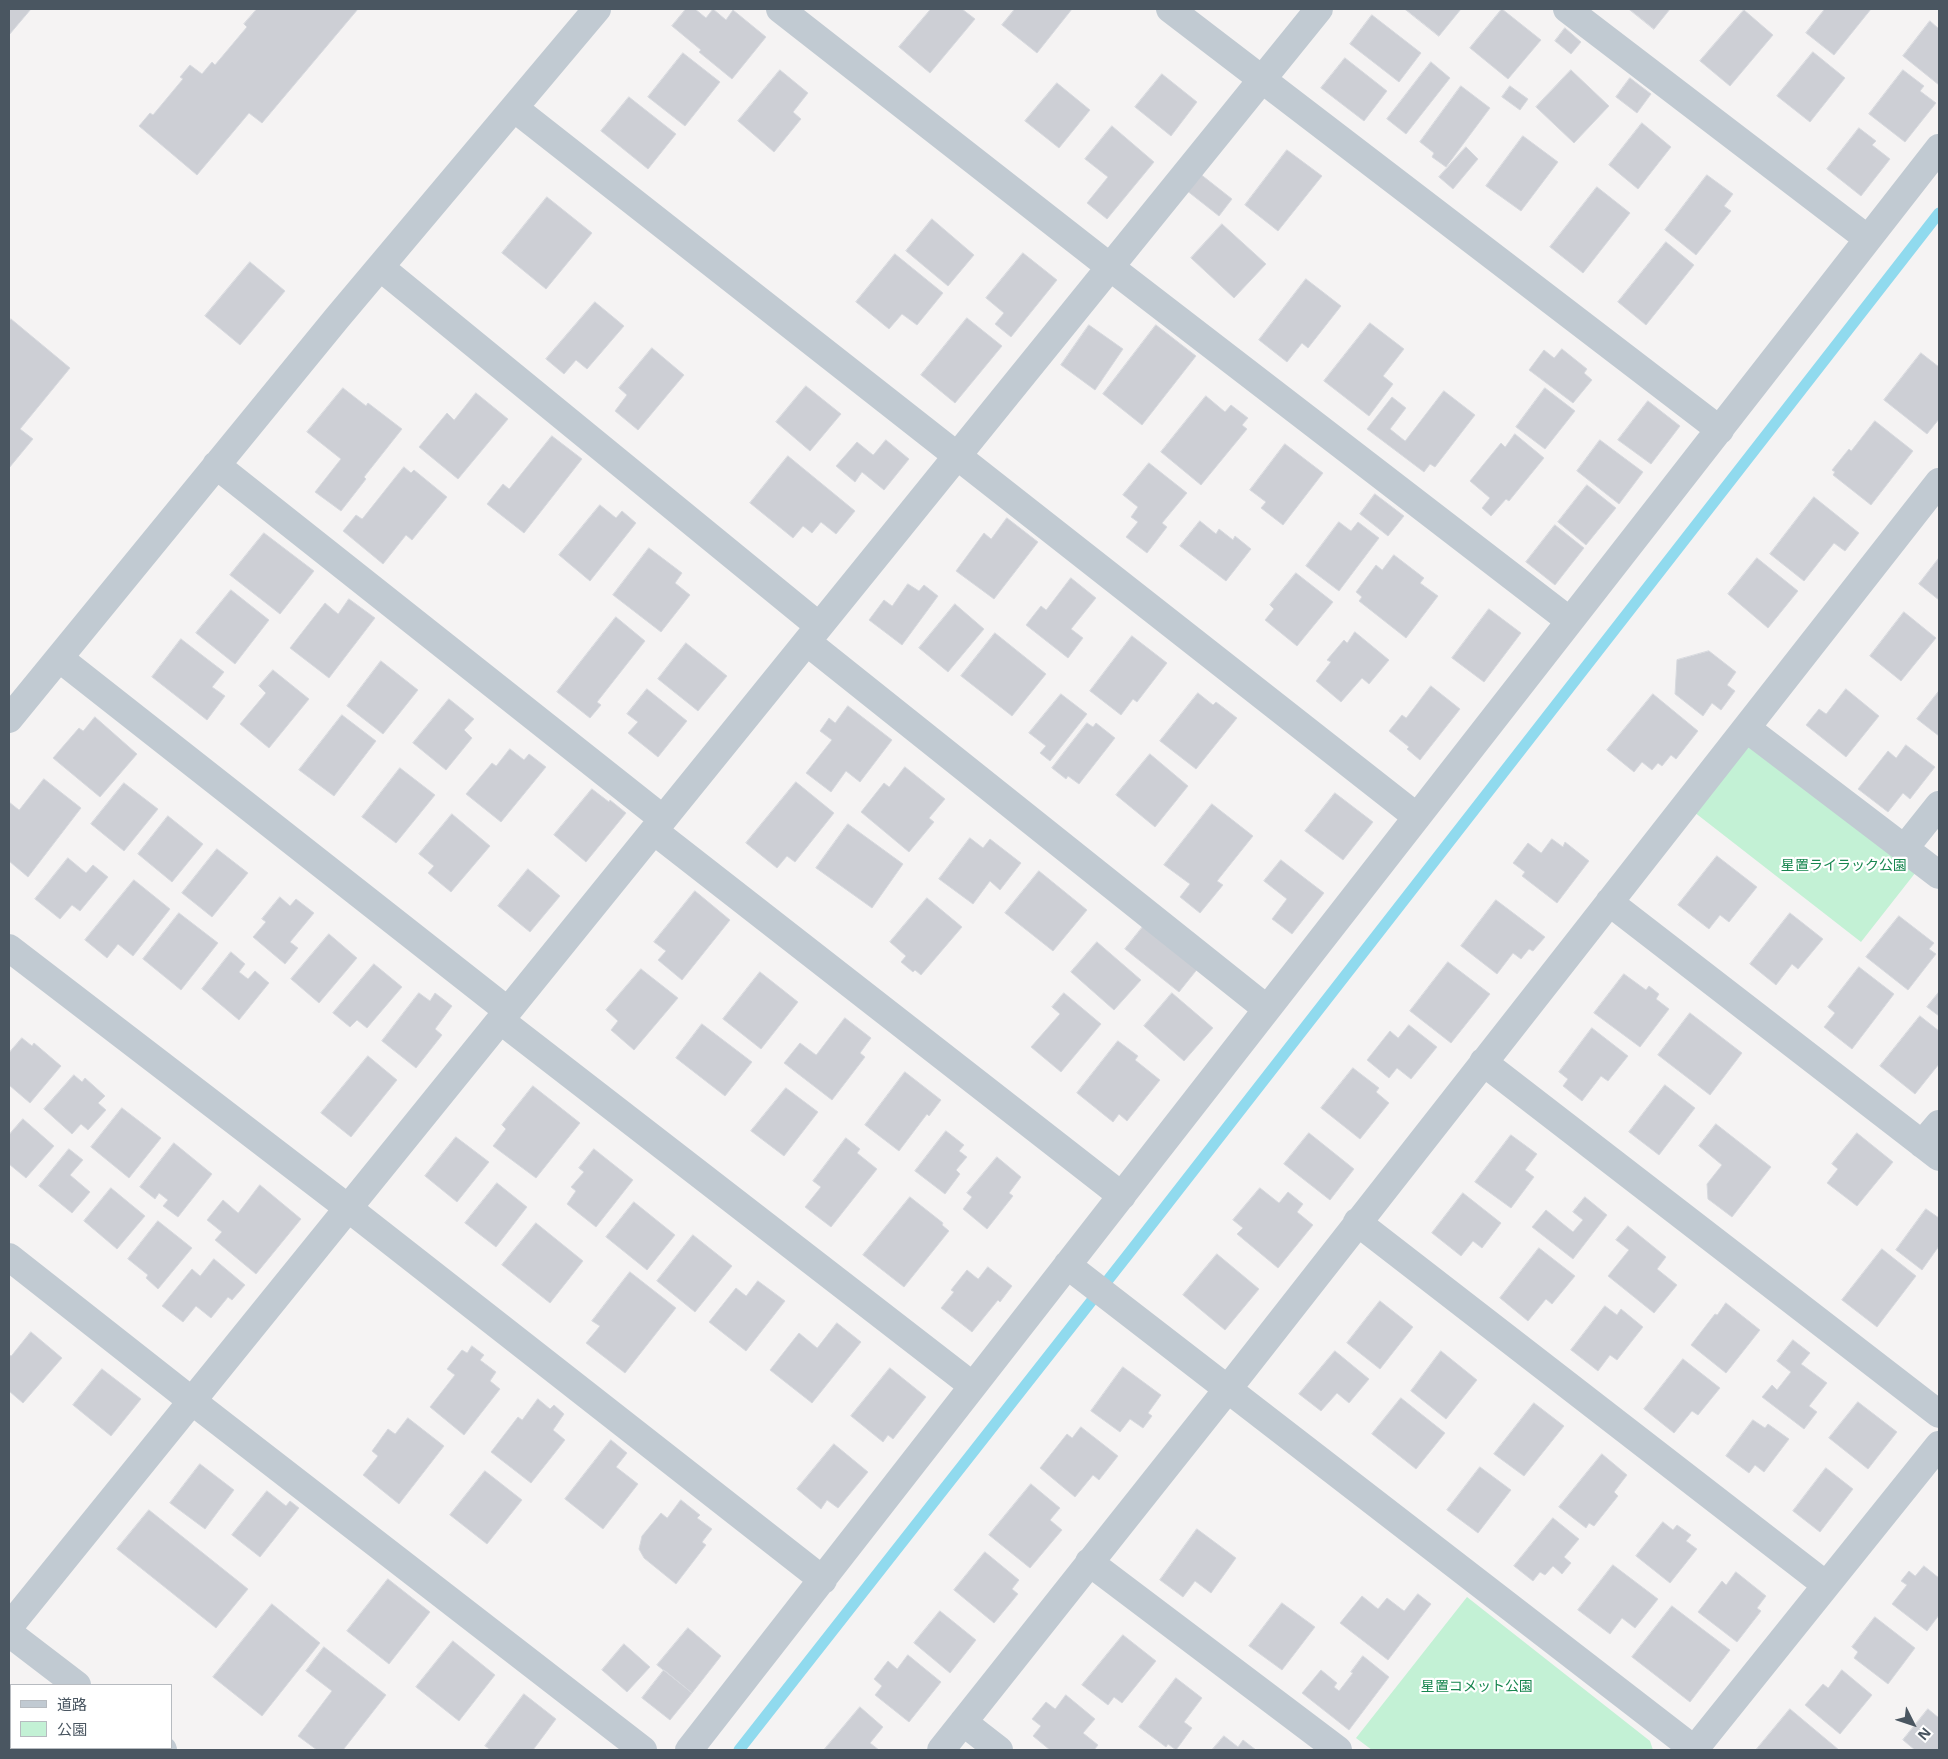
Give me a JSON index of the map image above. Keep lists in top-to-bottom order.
{
  "parks": ["星置ライラック公園", "星置コメット公園"],
  "legend": ["道路", "公園"],
  "north": "bottom right"
}
